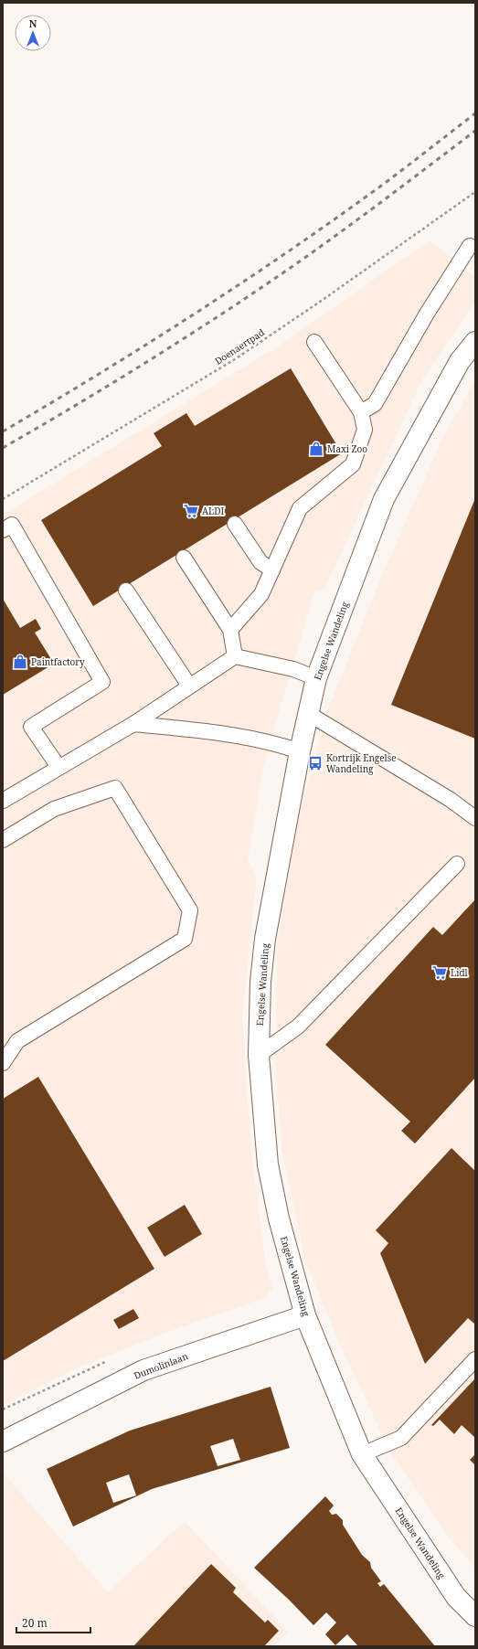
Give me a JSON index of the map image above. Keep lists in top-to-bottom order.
{
  "streets": {
    "street": ["Engelse Wandeling", "Dumolinlaan"],
    "path": ["Doenaertpad"]
  },
  "crossings": [
    ["Engelse Wandeling", "Dumolinlaan"]
  ],
  "places": {
    "shop": ["Maxi Zoo", "Paintfactory"],
    "supermarket": ["ALDI", "Lidl"],
    "bus stop": ["Kortrijk Engelse Wandeling"]
  },
  "scale_bar": "20 m",
  "north": "top"
}
